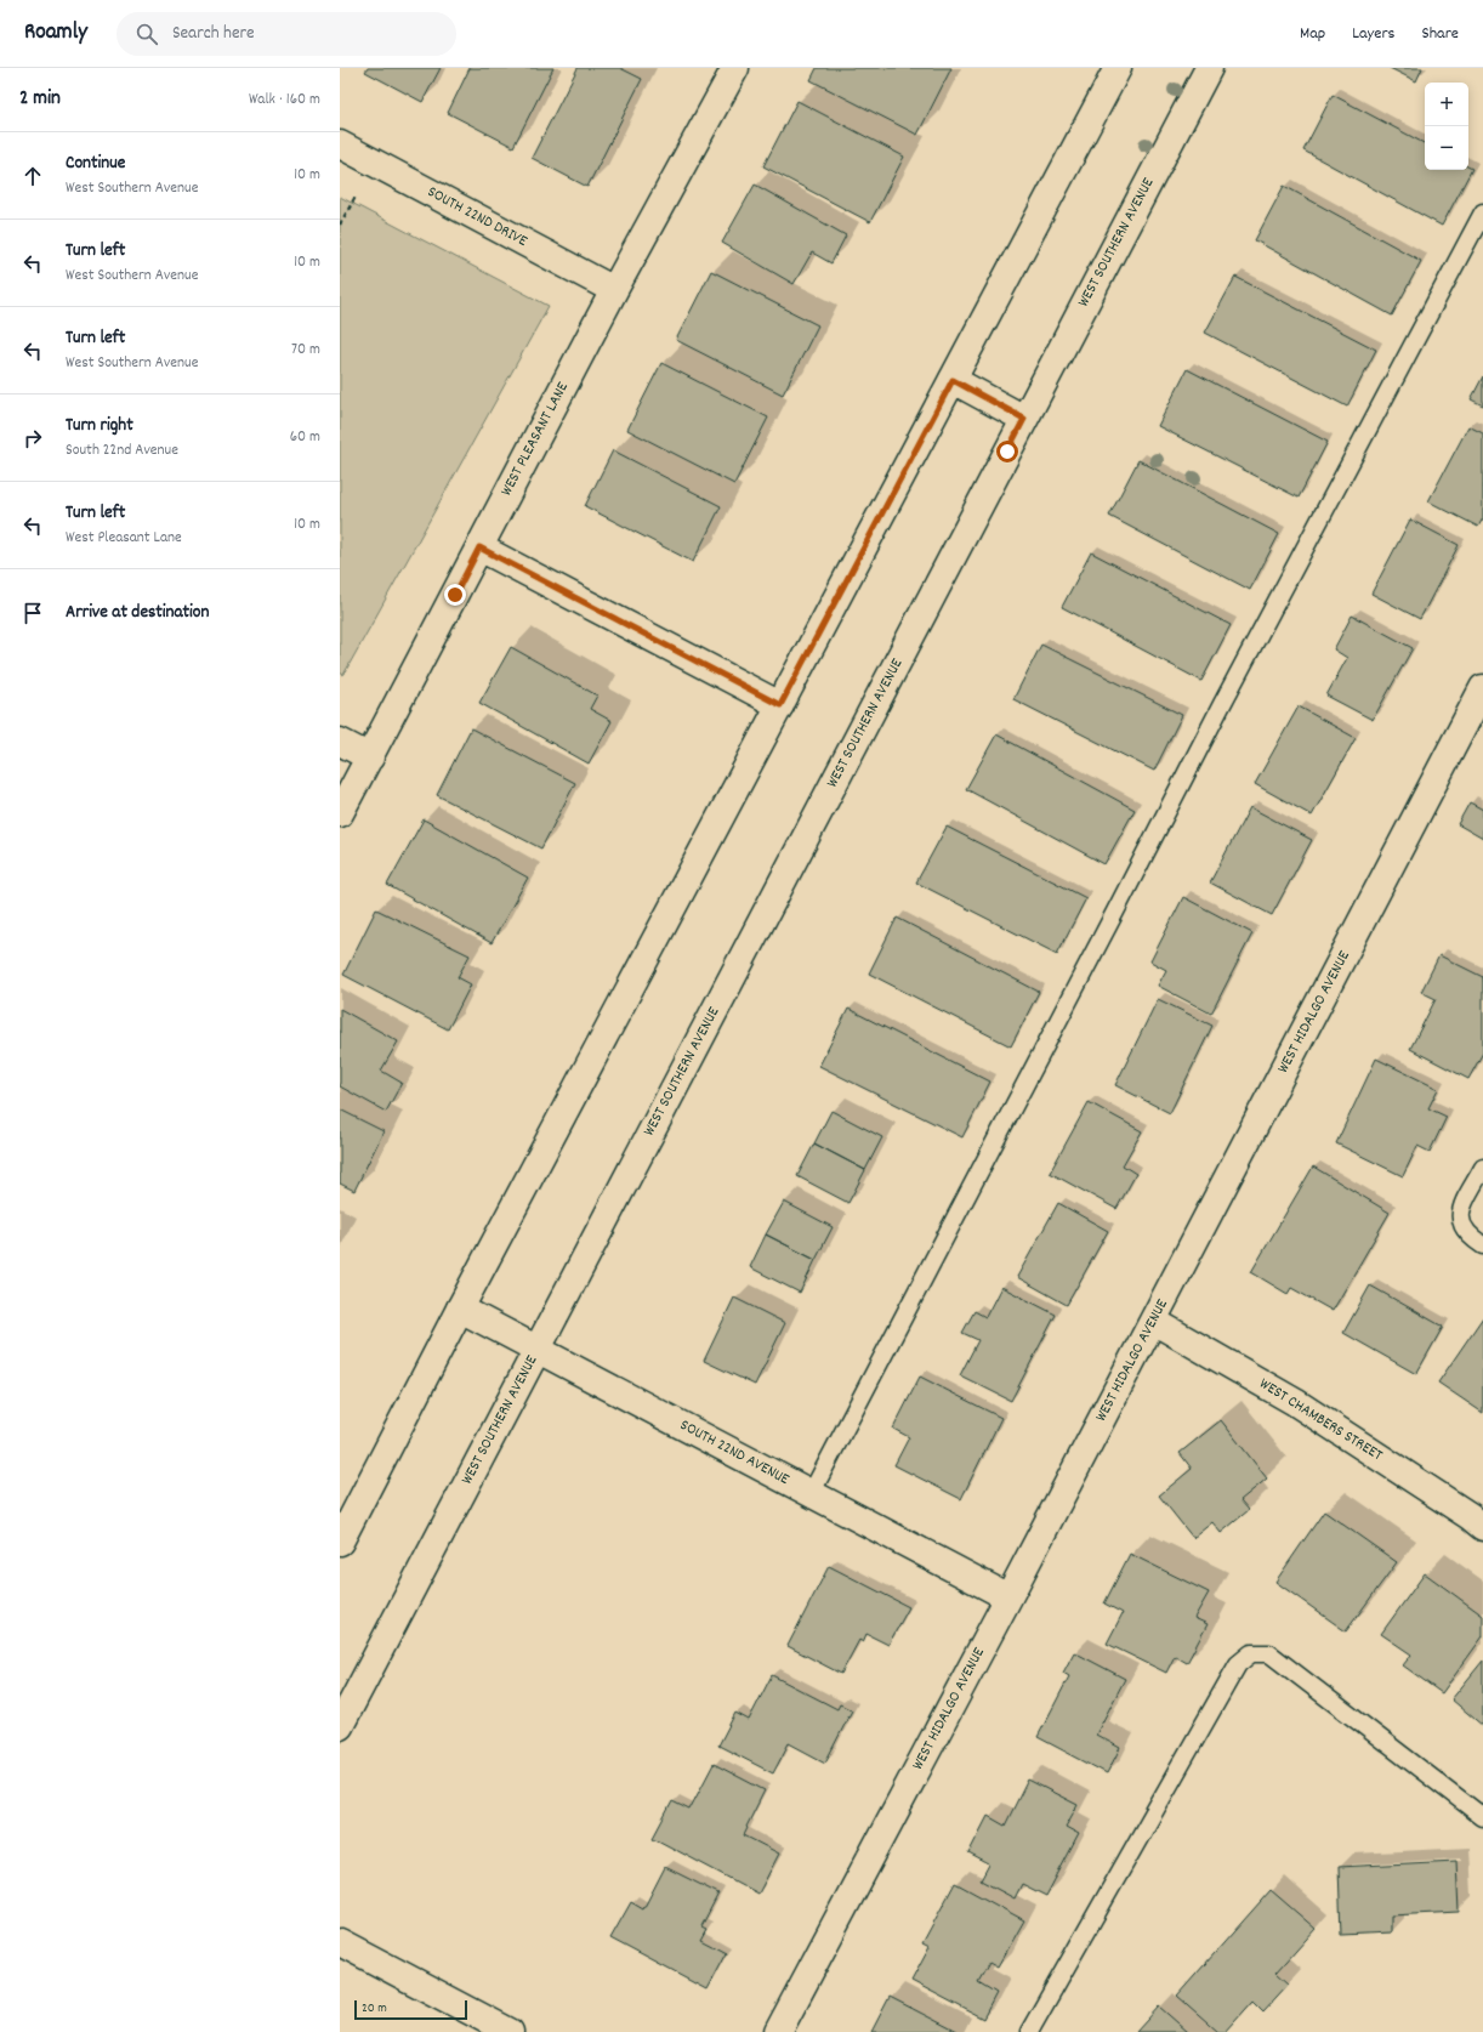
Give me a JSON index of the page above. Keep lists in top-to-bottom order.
{
  "streets": {
    "street": [
      "SOUTH 22ND DRIVE",
      "WEST SOUTHERN AVENUE",
      "WEST PLEASANT LANE",
      "WEST HIDALGO AVENUE",
      "WEST CHAMBERS STREET",
      "SOUTH 22ND AVENUE"
    ]
  },
  "crossings": [
    ["SOUTH 22ND DRIVE", "WEST PLEASANT LANE"],
    ["WEST SOUTHERN AVENUE", "SOUTH 22ND AVENUE"],
    ["WEST HIDALGO AVENUE", "WEST CHAMBERS STREET"],
    ["WEST HIDALGO AVENUE", "SOUTH 22ND AVENUE"]
  ],
  "scale_bar": "20 m",
  "page": {
    "header": "Roamly",
    "search": "Search here",
    "nav": ["Map", "Layers", "Share"],
    "heading": ["2 min", "Walk · 160 m"],
    "map_buttons": ["+", "−"],
    "list": [
      ["Continue", "West Southern Avenue", "10 m"],
      ["Turn left", "West Southern Avenue", "10 m"],
      ["Turn left", "West Southern Avenue", "70 m"],
      ["Turn right", "South 22nd Avenue", "60 m"],
      ["Turn left", "West Pleasant Lane", "10 m"],
      "Arrive at destination"
    ],
    "scale": "20 m"
  }
}
